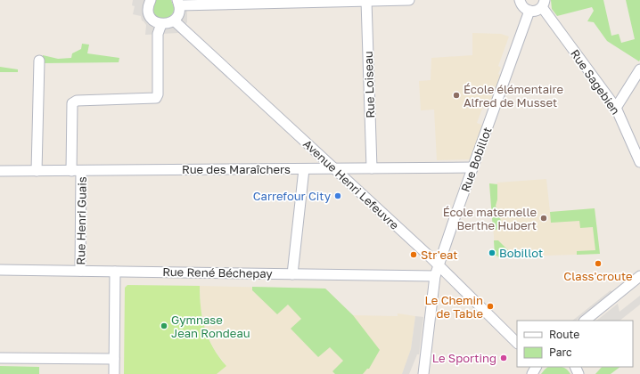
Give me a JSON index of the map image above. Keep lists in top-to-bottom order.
{
  "streets": {
    "street": [
      "Rue Sagebien",
      "Rue Loiseau",
      "Rue Bobillot",
      "Rue des Maraîchers",
      "Avenue Henri Lefeuvre",
      "Rue Henri Guais",
      "Rue René Béchepay"
    ]
  },
  "crossings": [
    ["Rue Loiseau", "Rue des Maraîchers"],
    ["Rue Bobillot", "Rue des Maraîchers"],
    ["Rue Bobillot", "Avenue Henri Lefeuvre"],
    ["Rue Bobillot", "Rue René Béchepay"],
    ["Rue des Maraîchers", "Avenue Henri Lefeuvre"],
    ["Rue des Maraîchers", "Rue Henri Guais"],
    ["Rue Henri Guais", "Rue René Béchepay"]
  ],
  "places": [
    "École élémentaire Alfred de Musset",
    "Carrefour City",
    "École maternelle Berthe Hubert",
    "Bobillot",
    "Str'eat",
    "Class'croute",
    "Le Chemin de Table",
    "Gymnase Jean Rondeau",
    "Le Sporting"
  ],
  "legend": ["Route", "Parc"]
}
